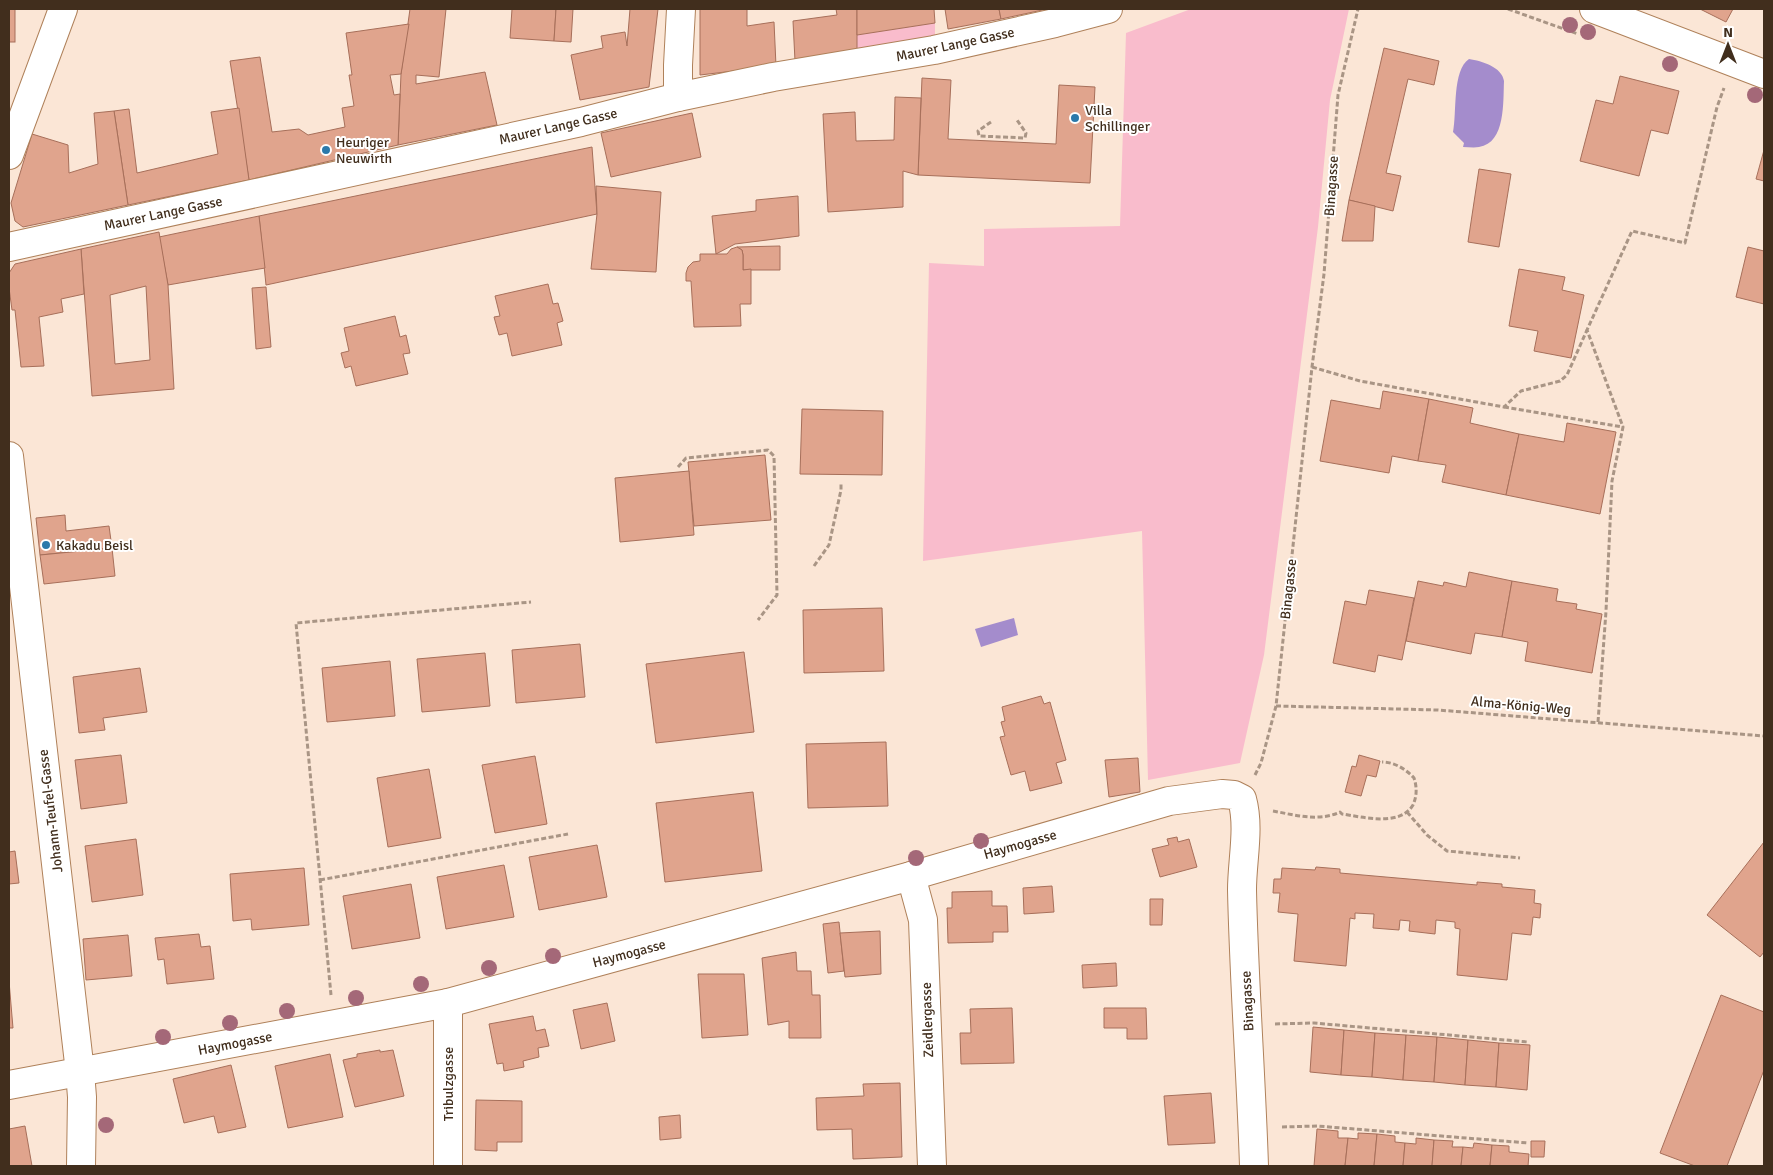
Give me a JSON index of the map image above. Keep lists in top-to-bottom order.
{
  "streets": {
    "street": [
      "Maurer Lange Gasse",
      "Binagasse",
      "Johann-Teufel-Gasse",
      "Haymogasse",
      "Zeidlergasse",
      "Tribulzgasse"
    ],
    "path": ["Alma-König-Weg"]
  },
  "crossings": [
    ["Binagasse", "Alma-König-Weg"],
    ["Binagasse", "Haymogasse"],
    ["Johann-Teufel-Gasse", "Haymogasse"],
    ["Haymogasse", "Zeidlergasse"],
    ["Haymogasse", "Tribulzgasse"]
  ],
  "places": ["Villa Schillinger", "Heuriger Neuwirth", "Kakadu Beisl"],
  "north": "top"
}
